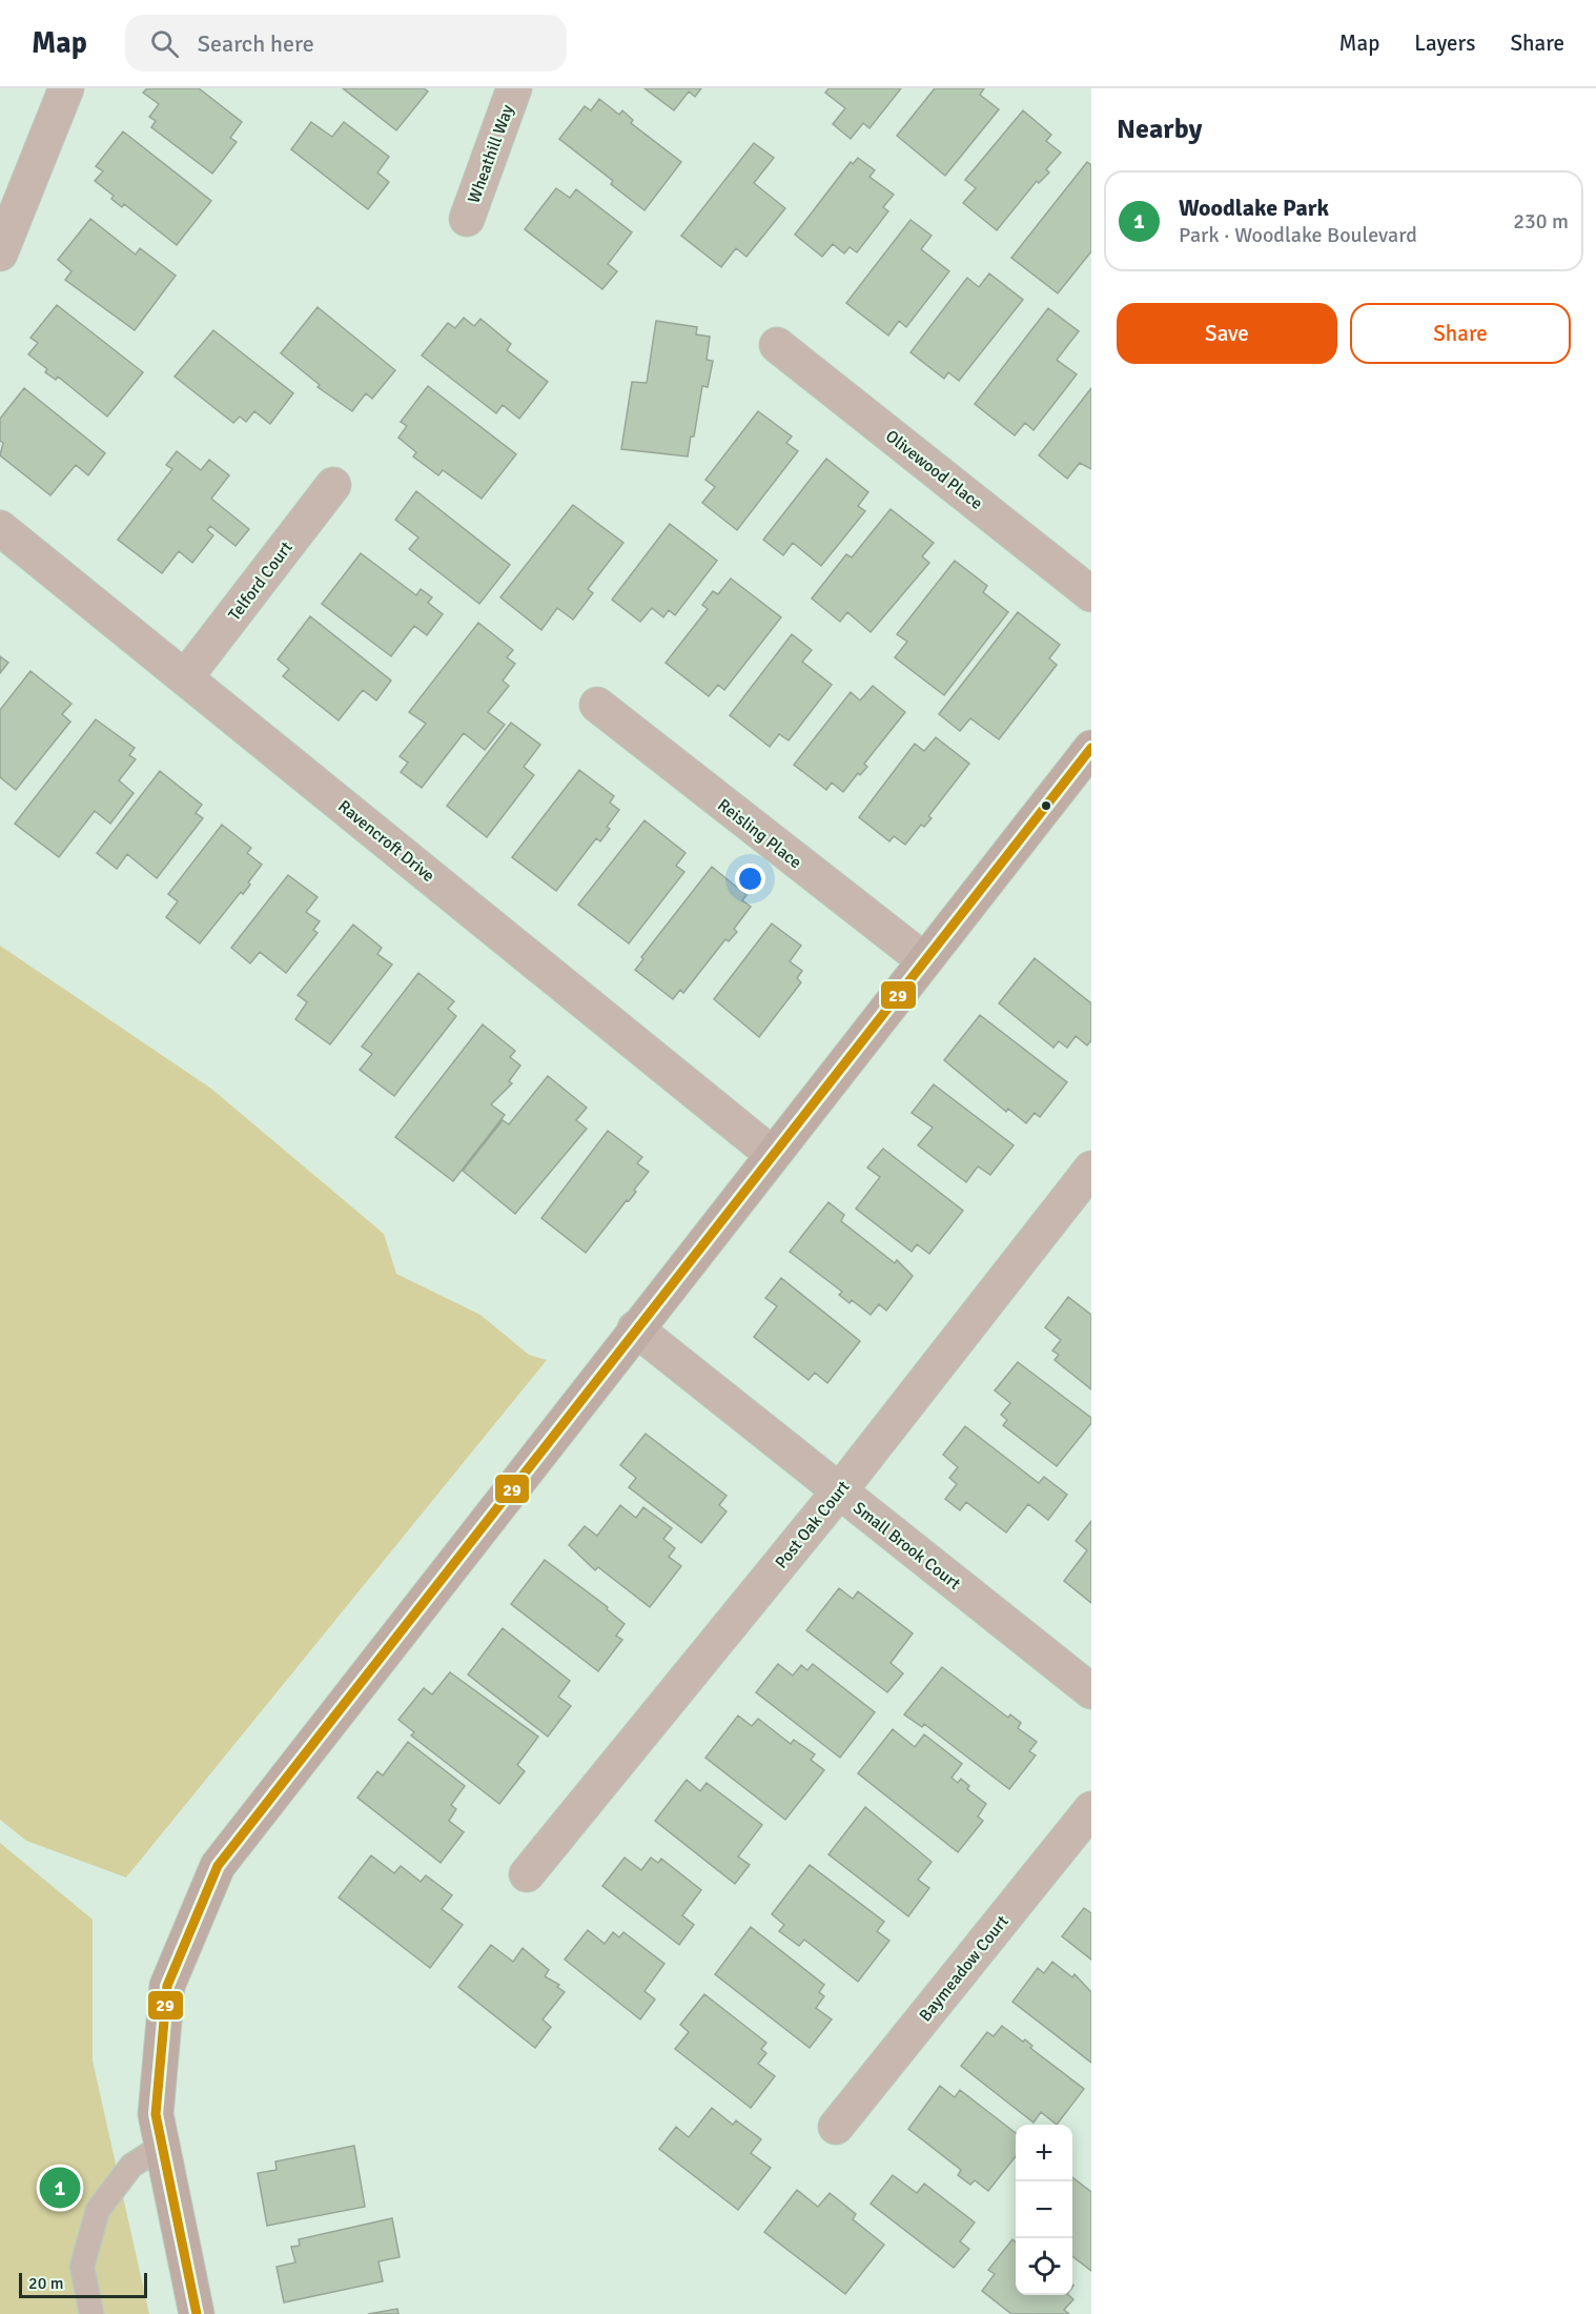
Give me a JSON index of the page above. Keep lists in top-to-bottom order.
{
  "streets": {
    "street": [
      "Wheathill Way",
      "Olivewood Place",
      "Telford Court",
      "Reisling Place",
      "Ravencroft Drive",
      "Post Oak Court",
      "Small Brook Court",
      "Baymeadow Court"
    ]
  },
  "crossings": [
    ["Telford Court", "Ravencroft Drive"],
    ["Post Oak Court", "Small Brook Court"]
  ],
  "lines": ["transit line 29"],
  "scale_bar": "20 m",
  "page": {
    "header": "Map",
    "search": "Search here",
    "nav": ["Map", "Layers", "Share"],
    "heading": "Nearby",
    "list": [
      {
        "mark": "1",
        "name": "Woodlake Park",
        "note": "Park · Woodlake Boulevard",
        "value": "230 m"
      }
    ],
    "buttons": ["Save", "Share"],
    "map_buttons": ["+", "−"],
    "pins": "1",
    "scale": "20 m"
  }
}
